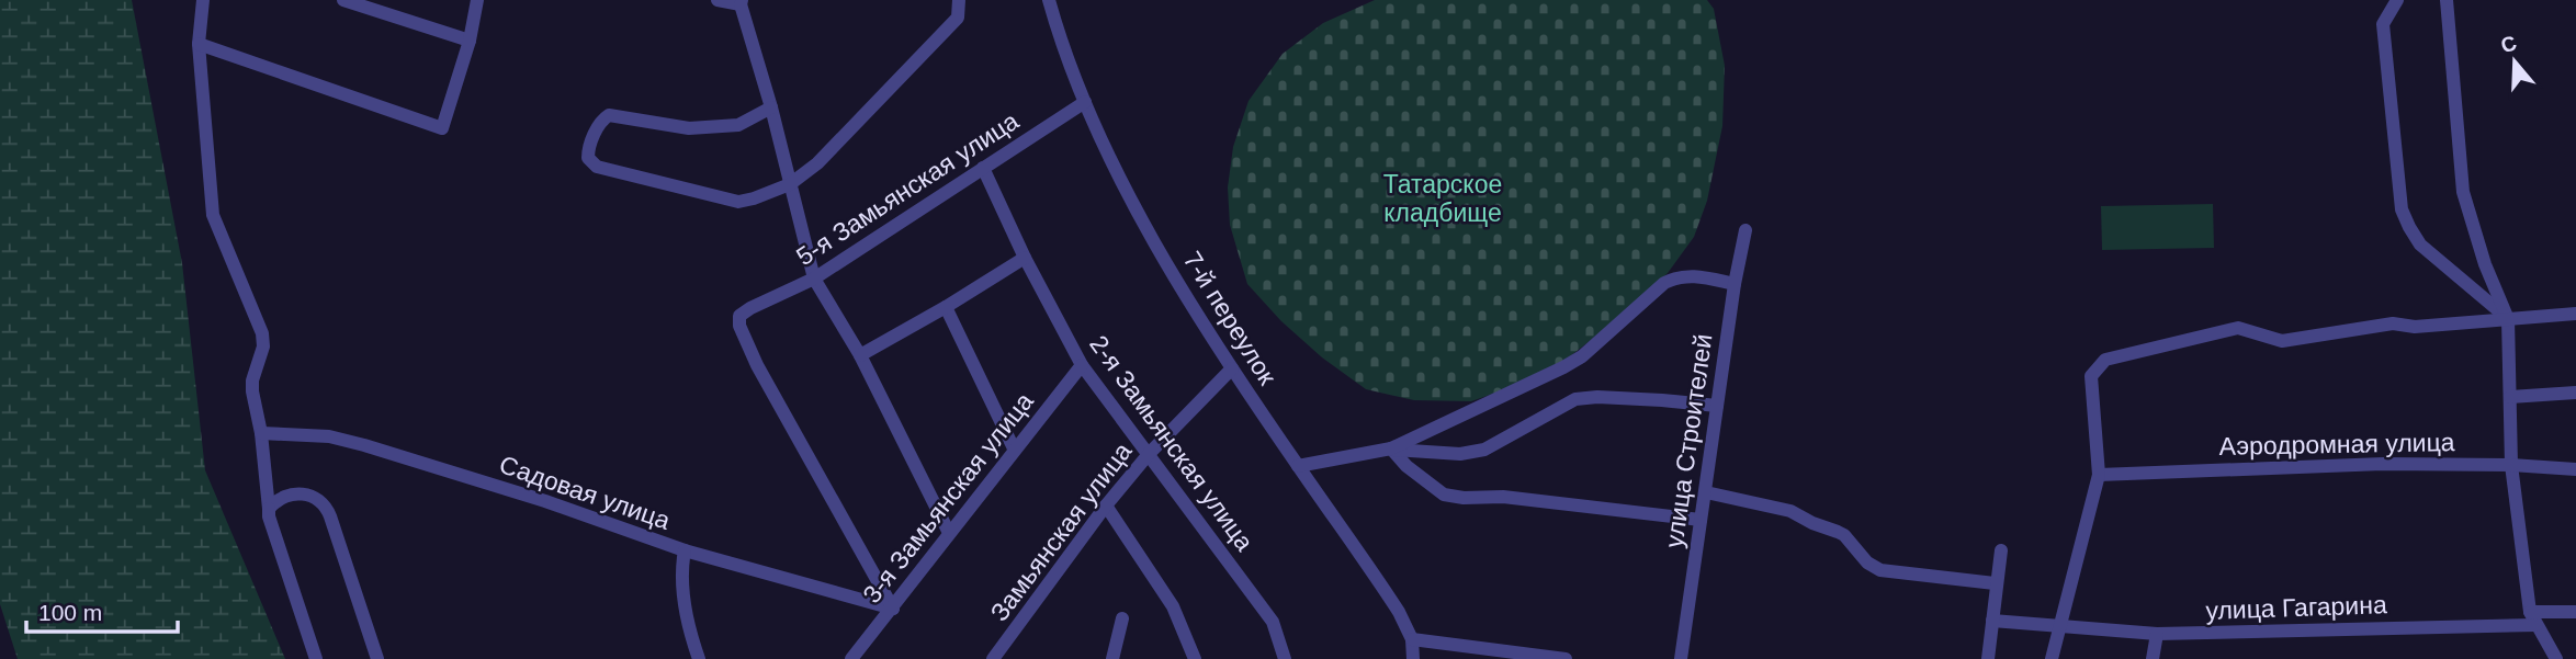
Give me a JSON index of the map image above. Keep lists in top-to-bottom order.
{
  "streets": {
    "street": [
      "5-я Замьянская улица",
      "7-й переулок",
      "улица Строителей",
      "2-я Замьянская улица",
      "Аэродромная улица",
      "Садовая улица",
      "3-я Замьянская улица",
      "Замьянская улица",
      "улица Гагарина"
    ]
  },
  "crossings": [
    ["5-я Замьянская улица", "7-й переулок"],
    ["5-я Замьянская улица", "2-я Замьянская улица"],
    ["5-я Замьянская улица", "Садовая улица"],
    ["5-я Замьянская улица", "3-я Замьянская улица"],
    ["7-й переулок", "Замьянская улица"],
    ["2-я Замьянская улица", "3-я Замьянская улица"],
    ["2-я Замьянская улица", "Замьянская улица"],
    ["Садовая улица", "3-я Замьянская улица"]
  ],
  "parks": ["Татарское кладбище"],
  "scale_bar": "100 m",
  "north": "top"
}
